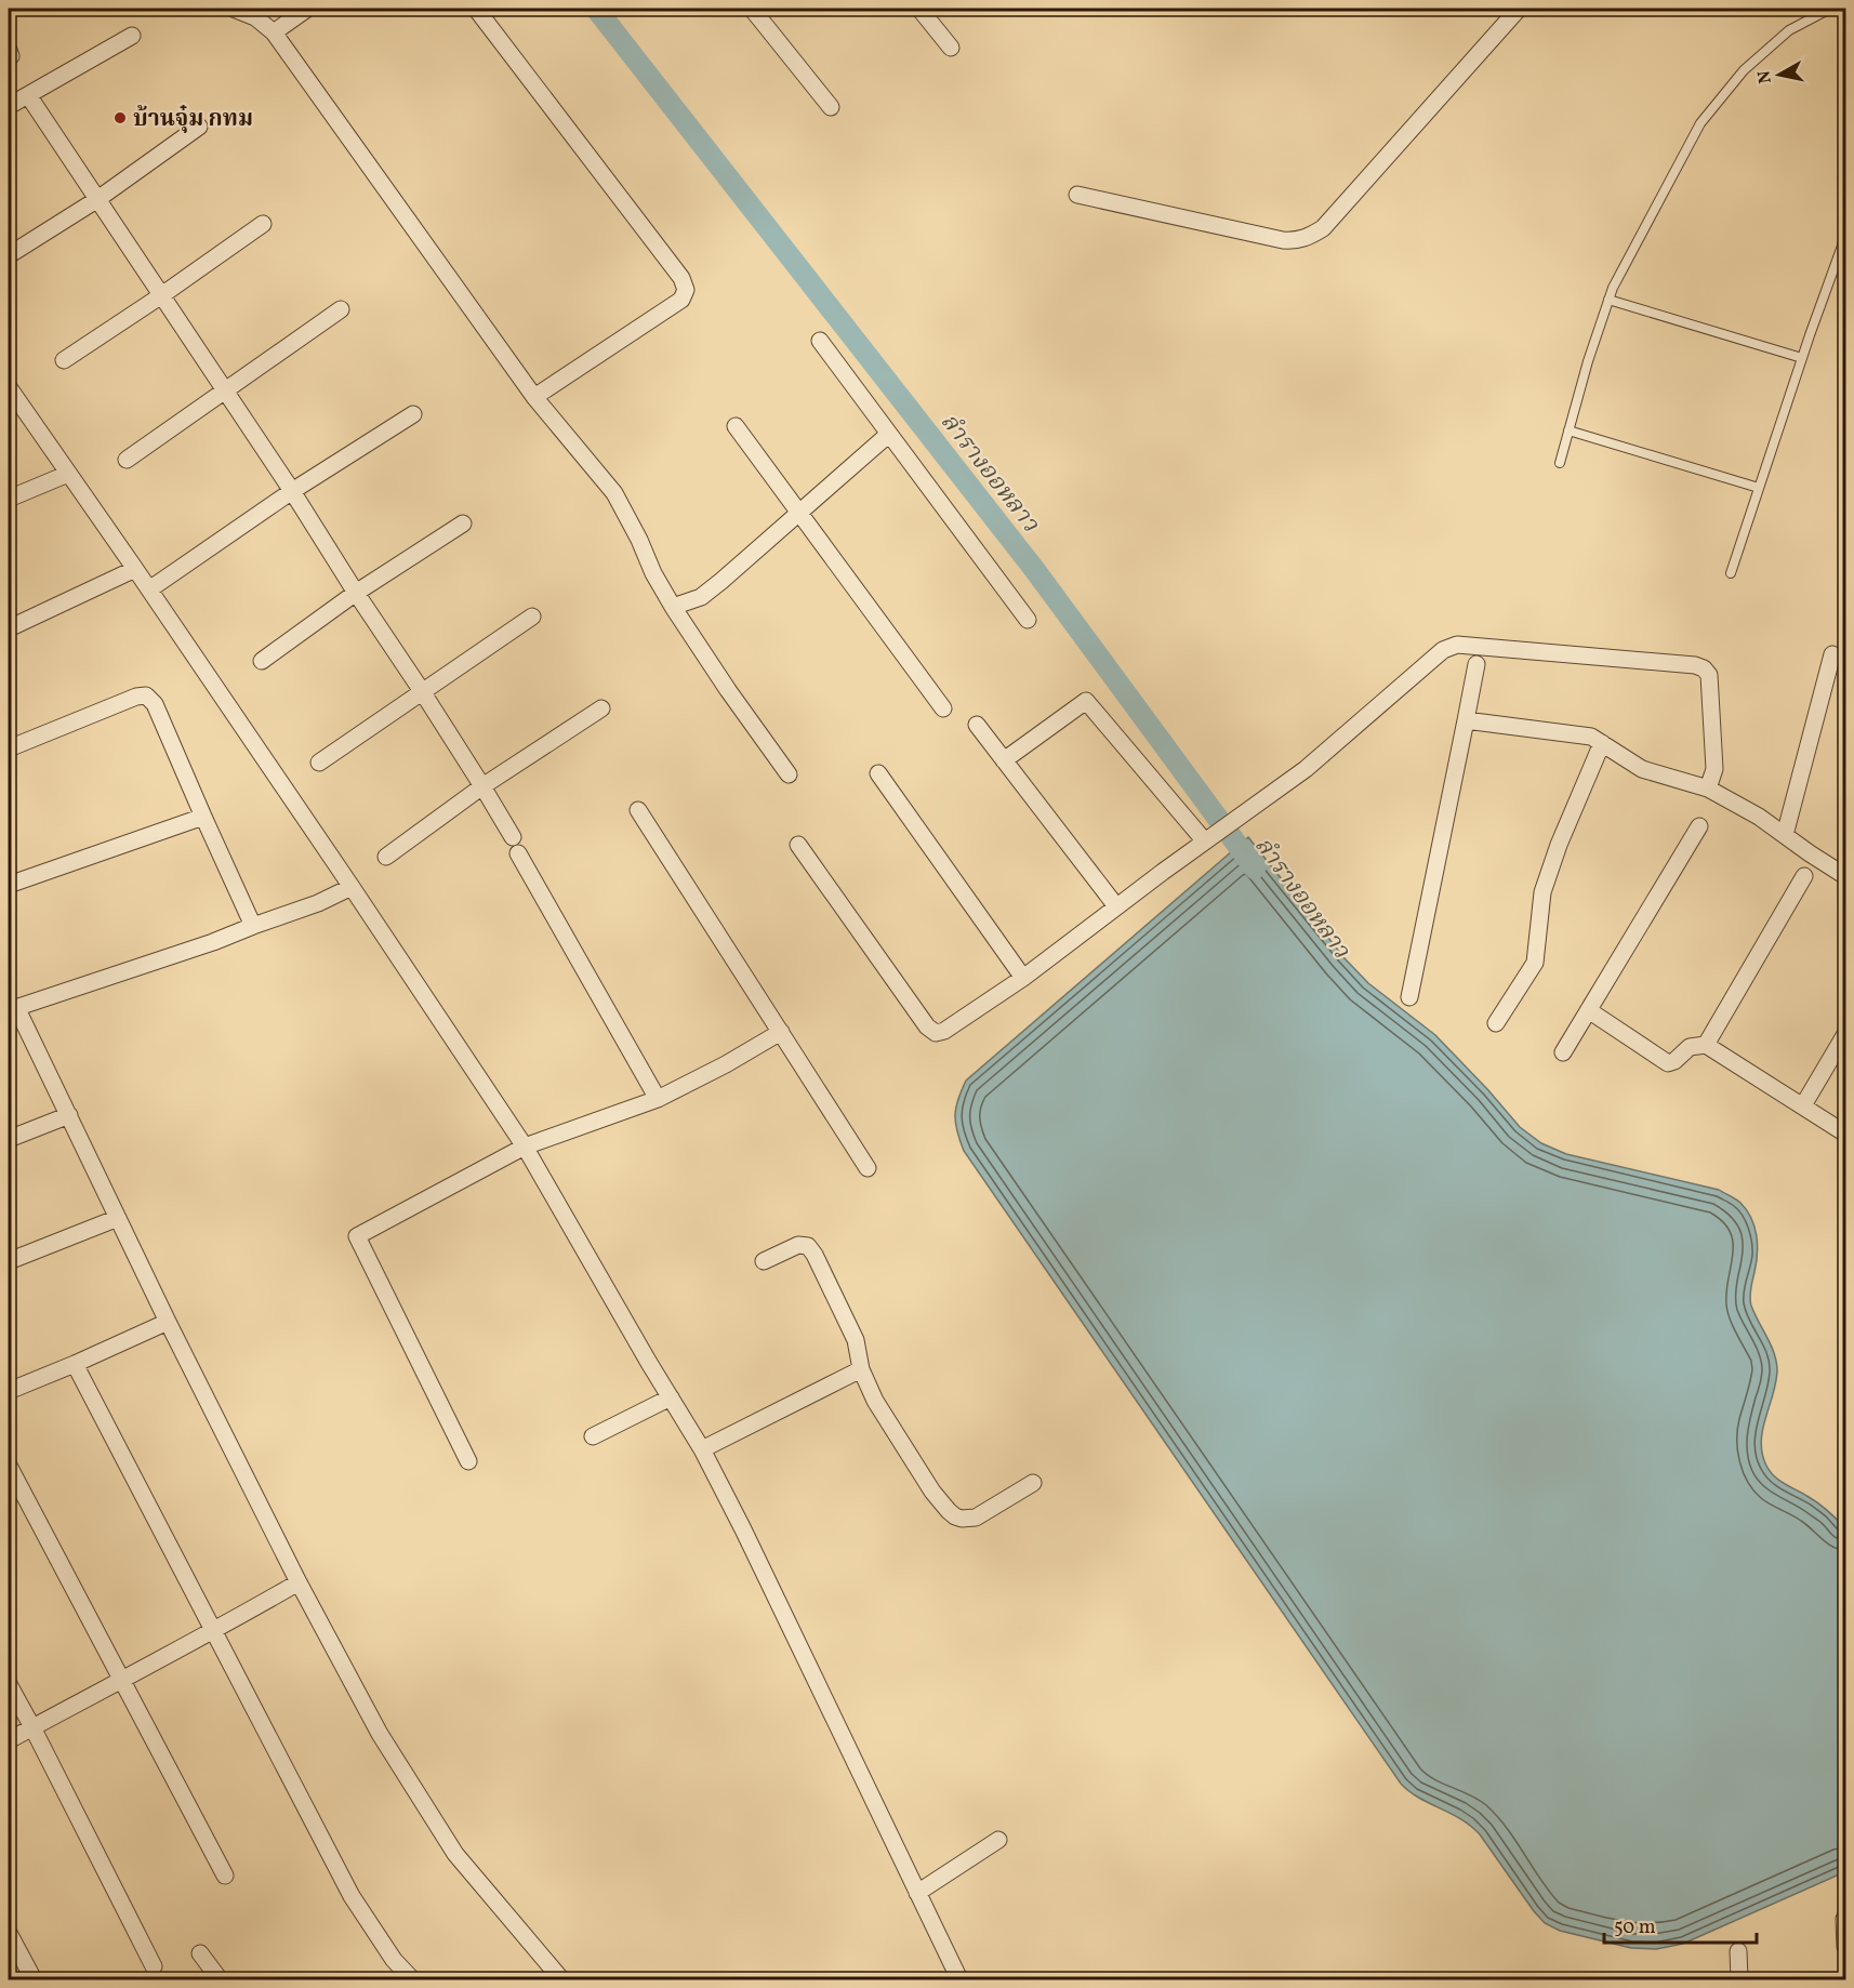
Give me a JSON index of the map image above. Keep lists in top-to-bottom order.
{
  "water": ["ลำรางออหลาว"],
  "places": ["บ้านจุ๋ม กทม"],
  "scale_bar": "50 m",
  "north": "left"
}
